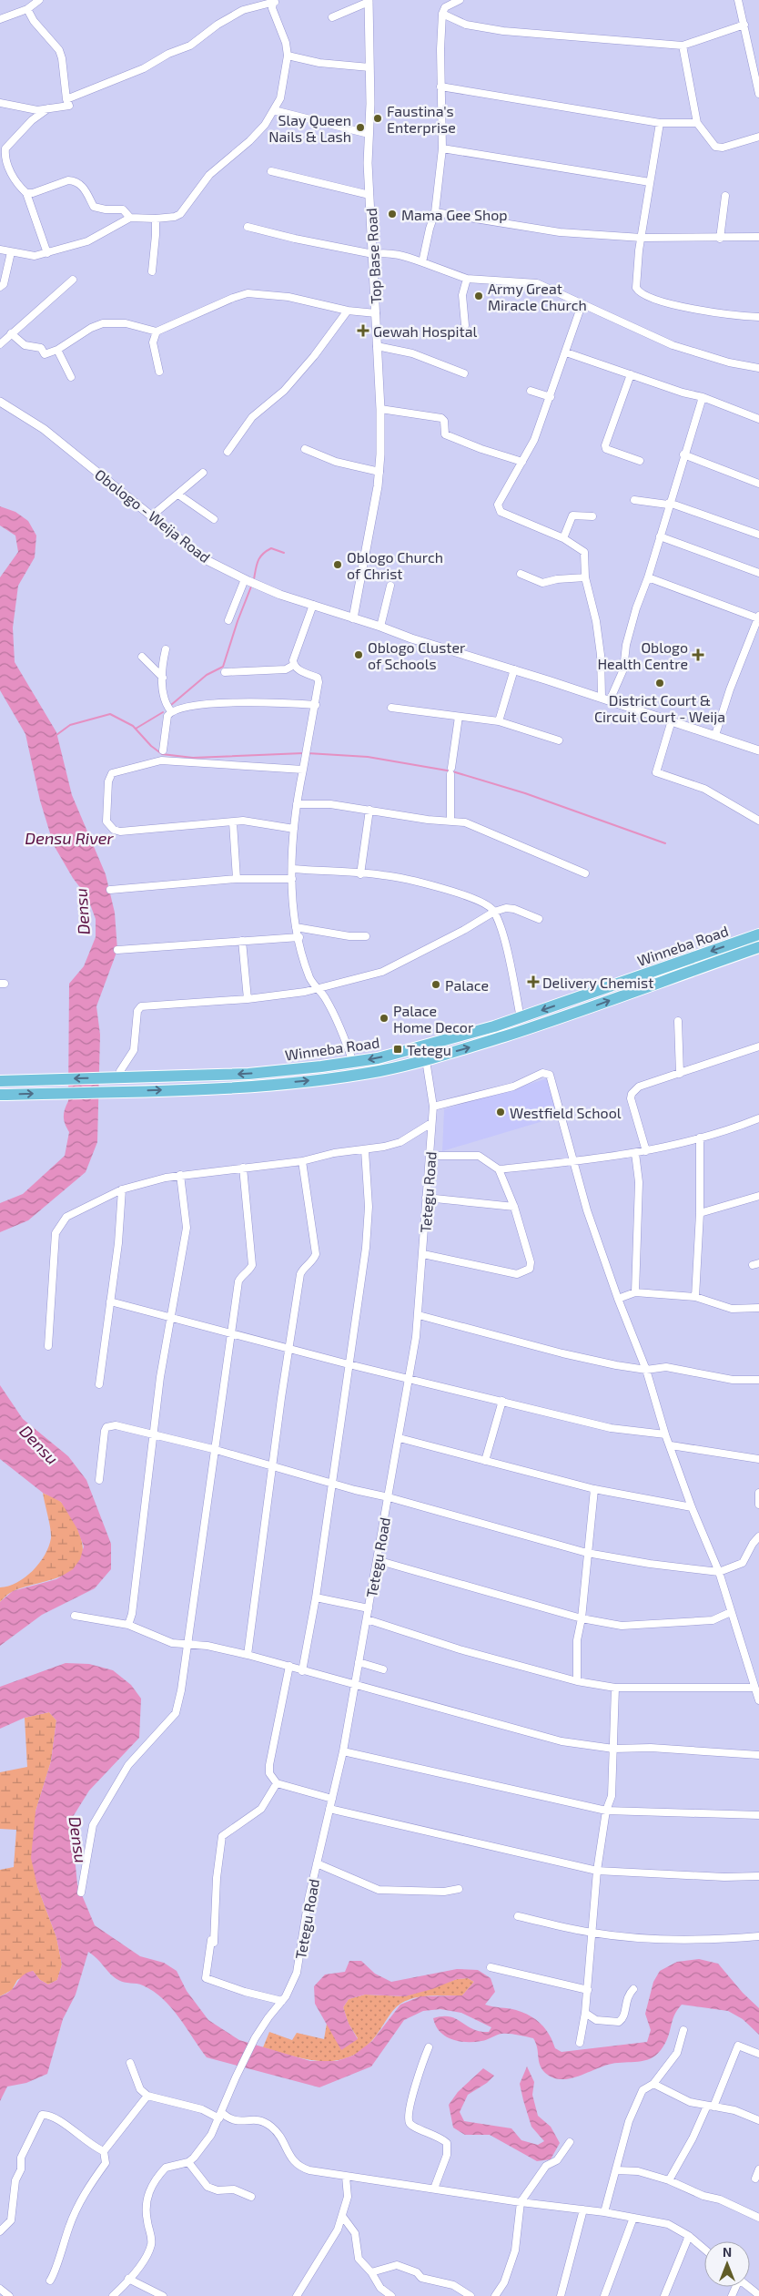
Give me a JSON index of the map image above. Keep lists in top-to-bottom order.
{
  "streets": {
    "highway": ["Winneba Road"],
    "street": ["Top Base Road", "Obologo - Weija Road", "Tetegu Road"]
  },
  "crossings": [
    ["Top Base Road", "Obologo - Weija Road"],
    ["Winneba Road", "Tetegu Road"]
  ],
  "water": ["Densu River", "Densu"],
  "places": {
    "other": [
      "Faustina's Enterprise",
      "Slay Queen Nails & Lash",
      "Mama Gee Shop",
      "Army Great Miracle Church",
      "Oblogo Church of Christ",
      "Oblogo Cluster of Schools",
      "District Court & Circuit Court - Weija",
      "Palace",
      "Palace Home Decor",
      "Westfield School"
    ],
    "health": ["Gewah Hospital", "Oblogo Health Centre", "Delivery Chemist"],
    "transit": ["Tetegu"]
  },
  "north": "top"
}
